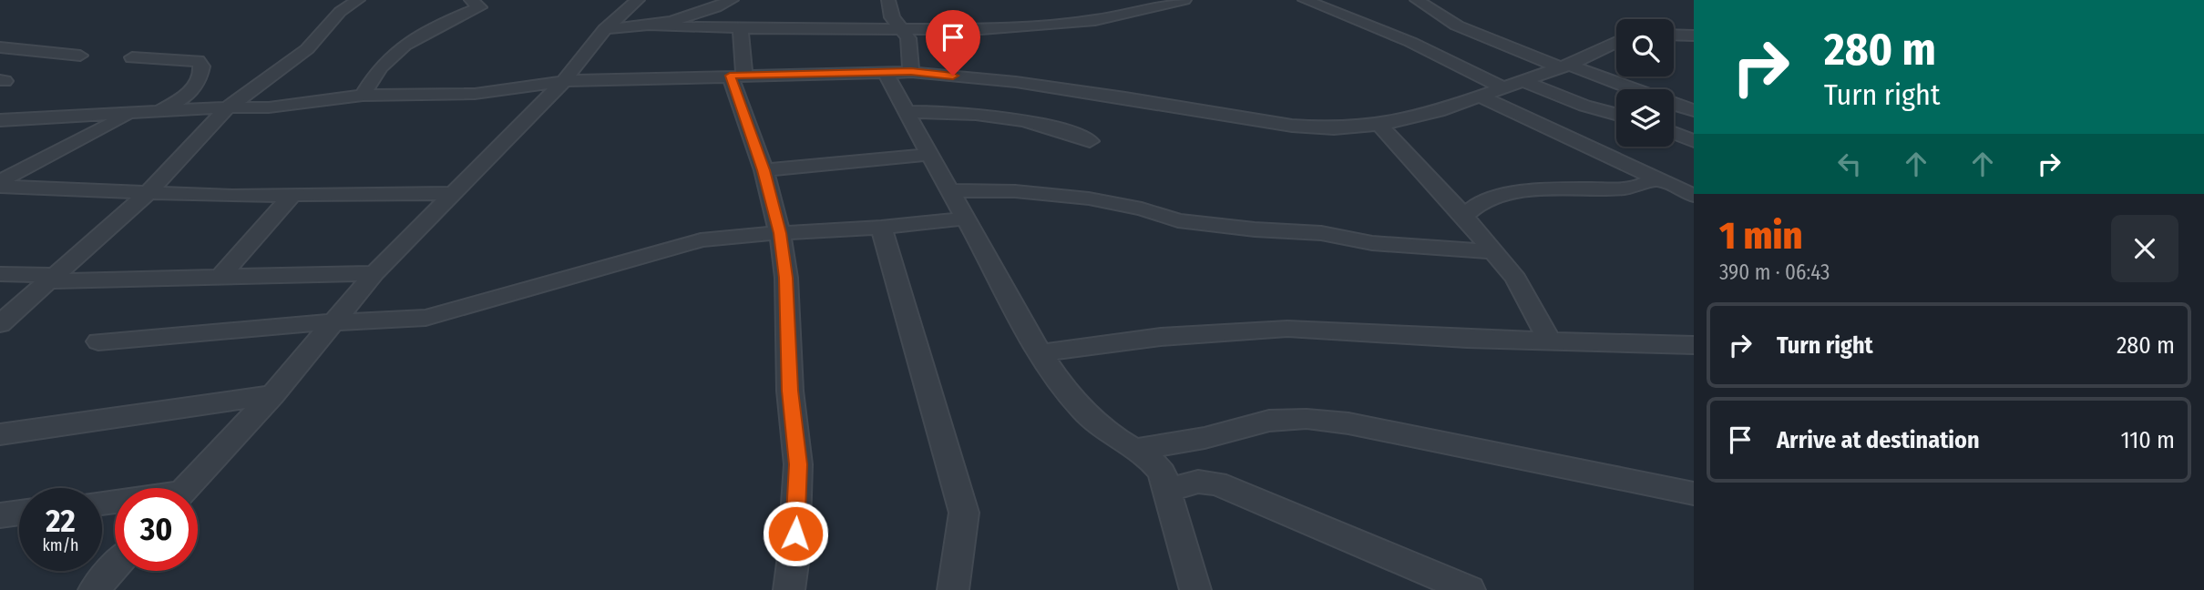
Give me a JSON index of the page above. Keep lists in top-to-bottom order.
{
  "page": {
    "turn": ["280 m", "Turn right"],
    "heading": ["1 min", "390 m · 06:43"],
    "list": [
      {
        "name": "Turn right",
        "value": "280 m"
      },
      {
        "name": "Arrive at destination",
        "value": "110 m"
      }
    ],
    "speed": "22 km/h",
    "limit": "30"
  }
}
